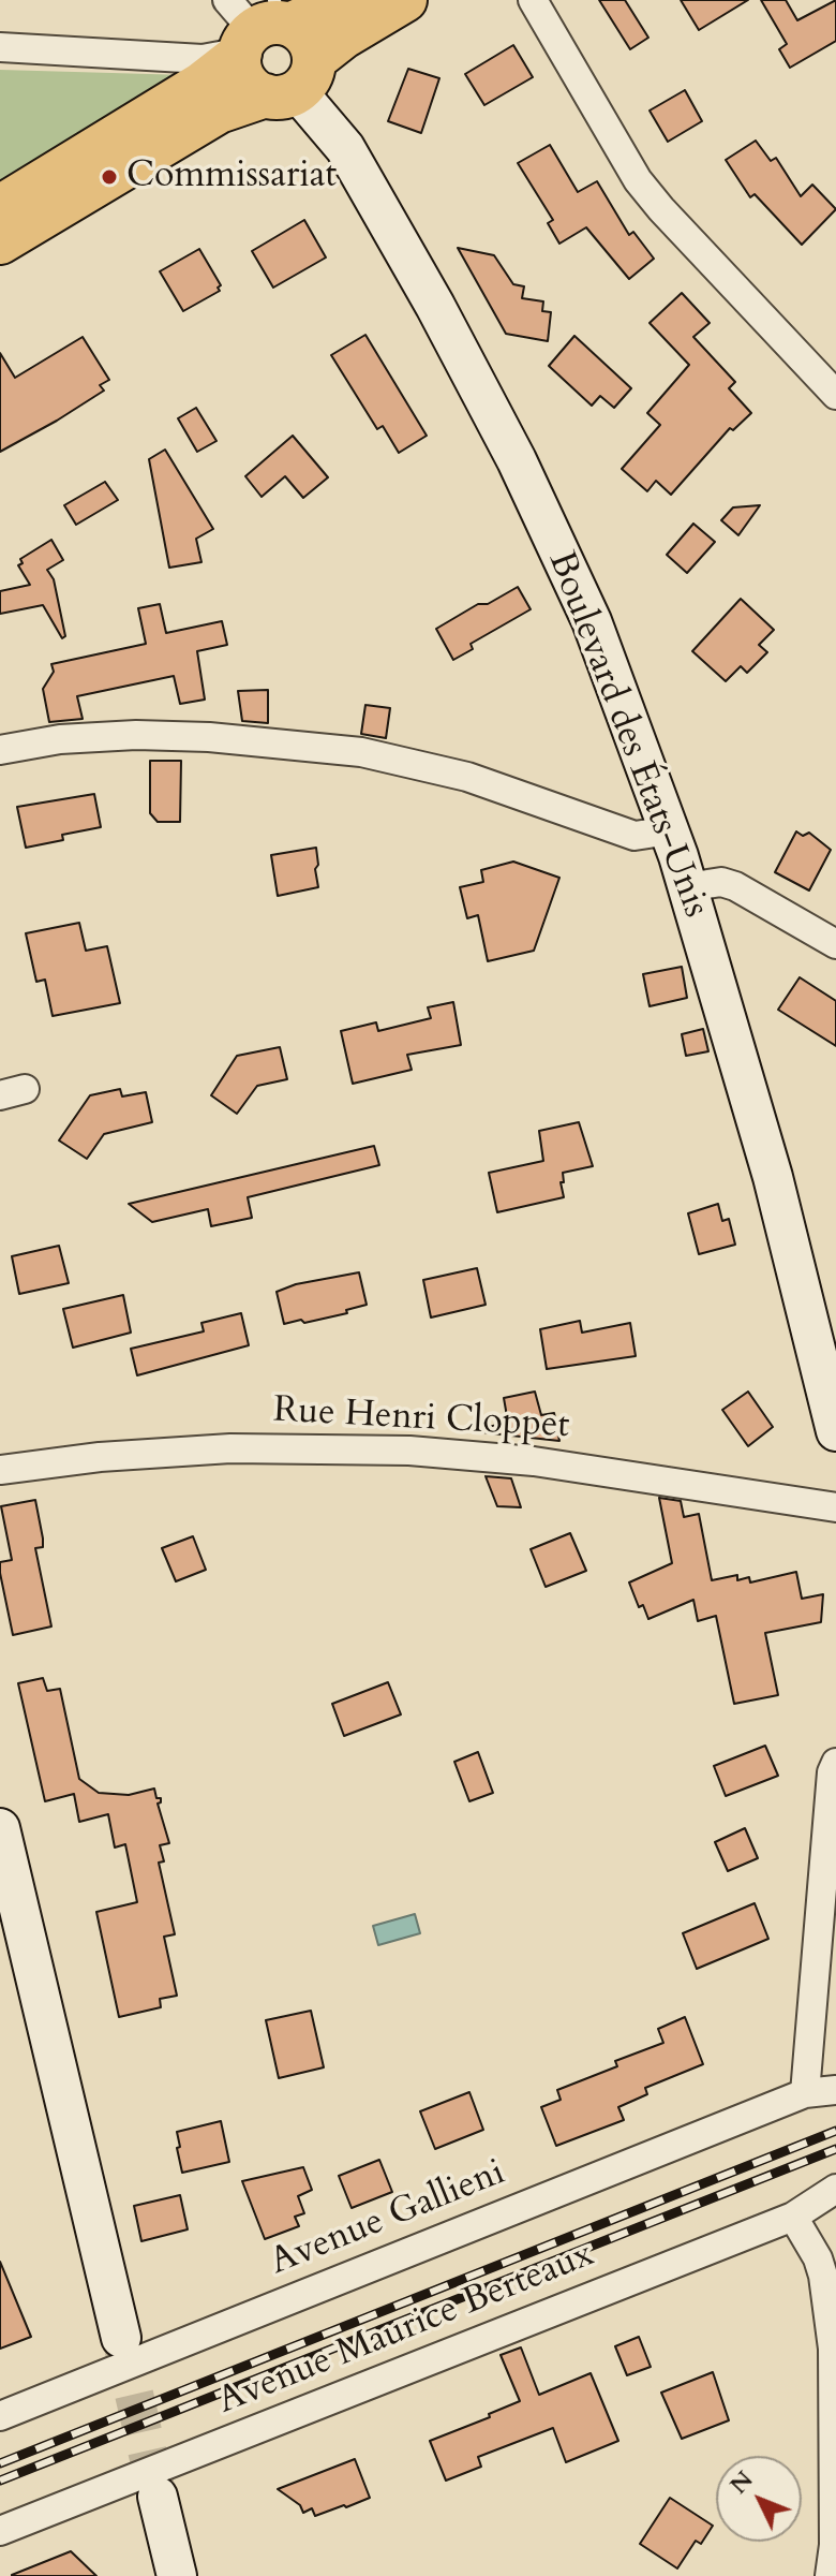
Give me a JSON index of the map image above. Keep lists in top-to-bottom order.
{
  "streets": {
    "street": [
      "Boulevard des États-Unis",
      "Rue Henri Cloppet",
      "Avenue Gallieni",
      "Avenue Maurice Berteaux"
    ]
  },
  "places": ["Commissariat"],
  "north": "top left"
}
